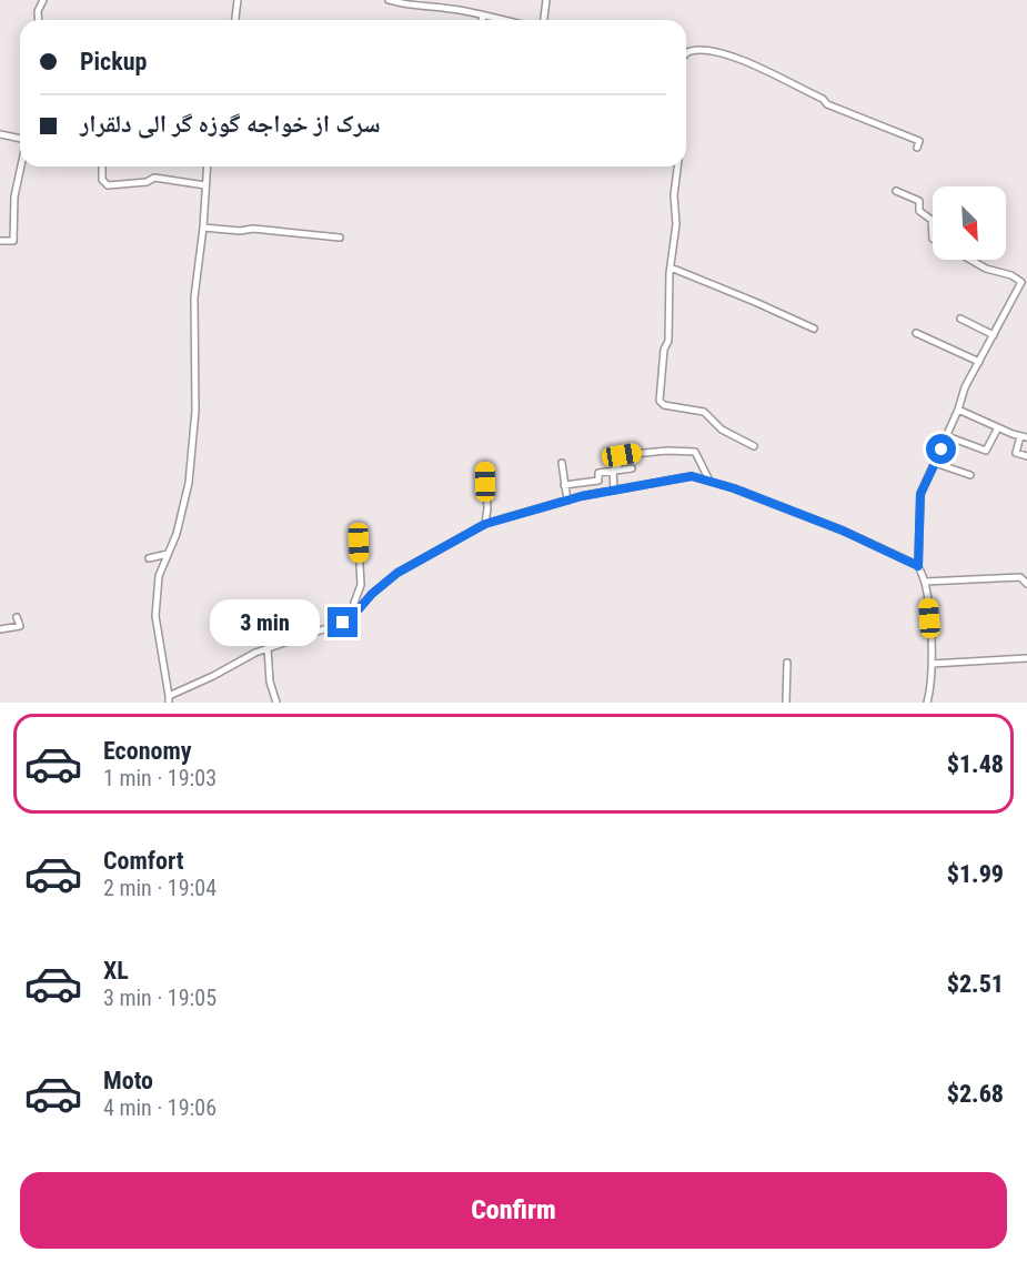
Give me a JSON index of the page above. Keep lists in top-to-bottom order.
{
  "north": "bottom right",
  "page": {
    "banner": ["Pickup", "سرک از خواجه گوزه گر الی دلقرار"],
    "bubble": "3 min",
    "list": [
      {
        "name": "Economy",
        "note": "1 min · 19:03",
        "value": "$1.48"
      },
      {
        "name": "Comfort",
        "note": "2 min · 19:04",
        "value": "$1.99"
      },
      {
        "name": "XL",
        "note": "3 min · 19:05",
        "value": "$2.51"
      },
      {
        "name": "Moto",
        "note": "4 min · 19:06",
        "value": "$2.68"
      }
    ],
    "buttons": "Confirm"
  }
}
